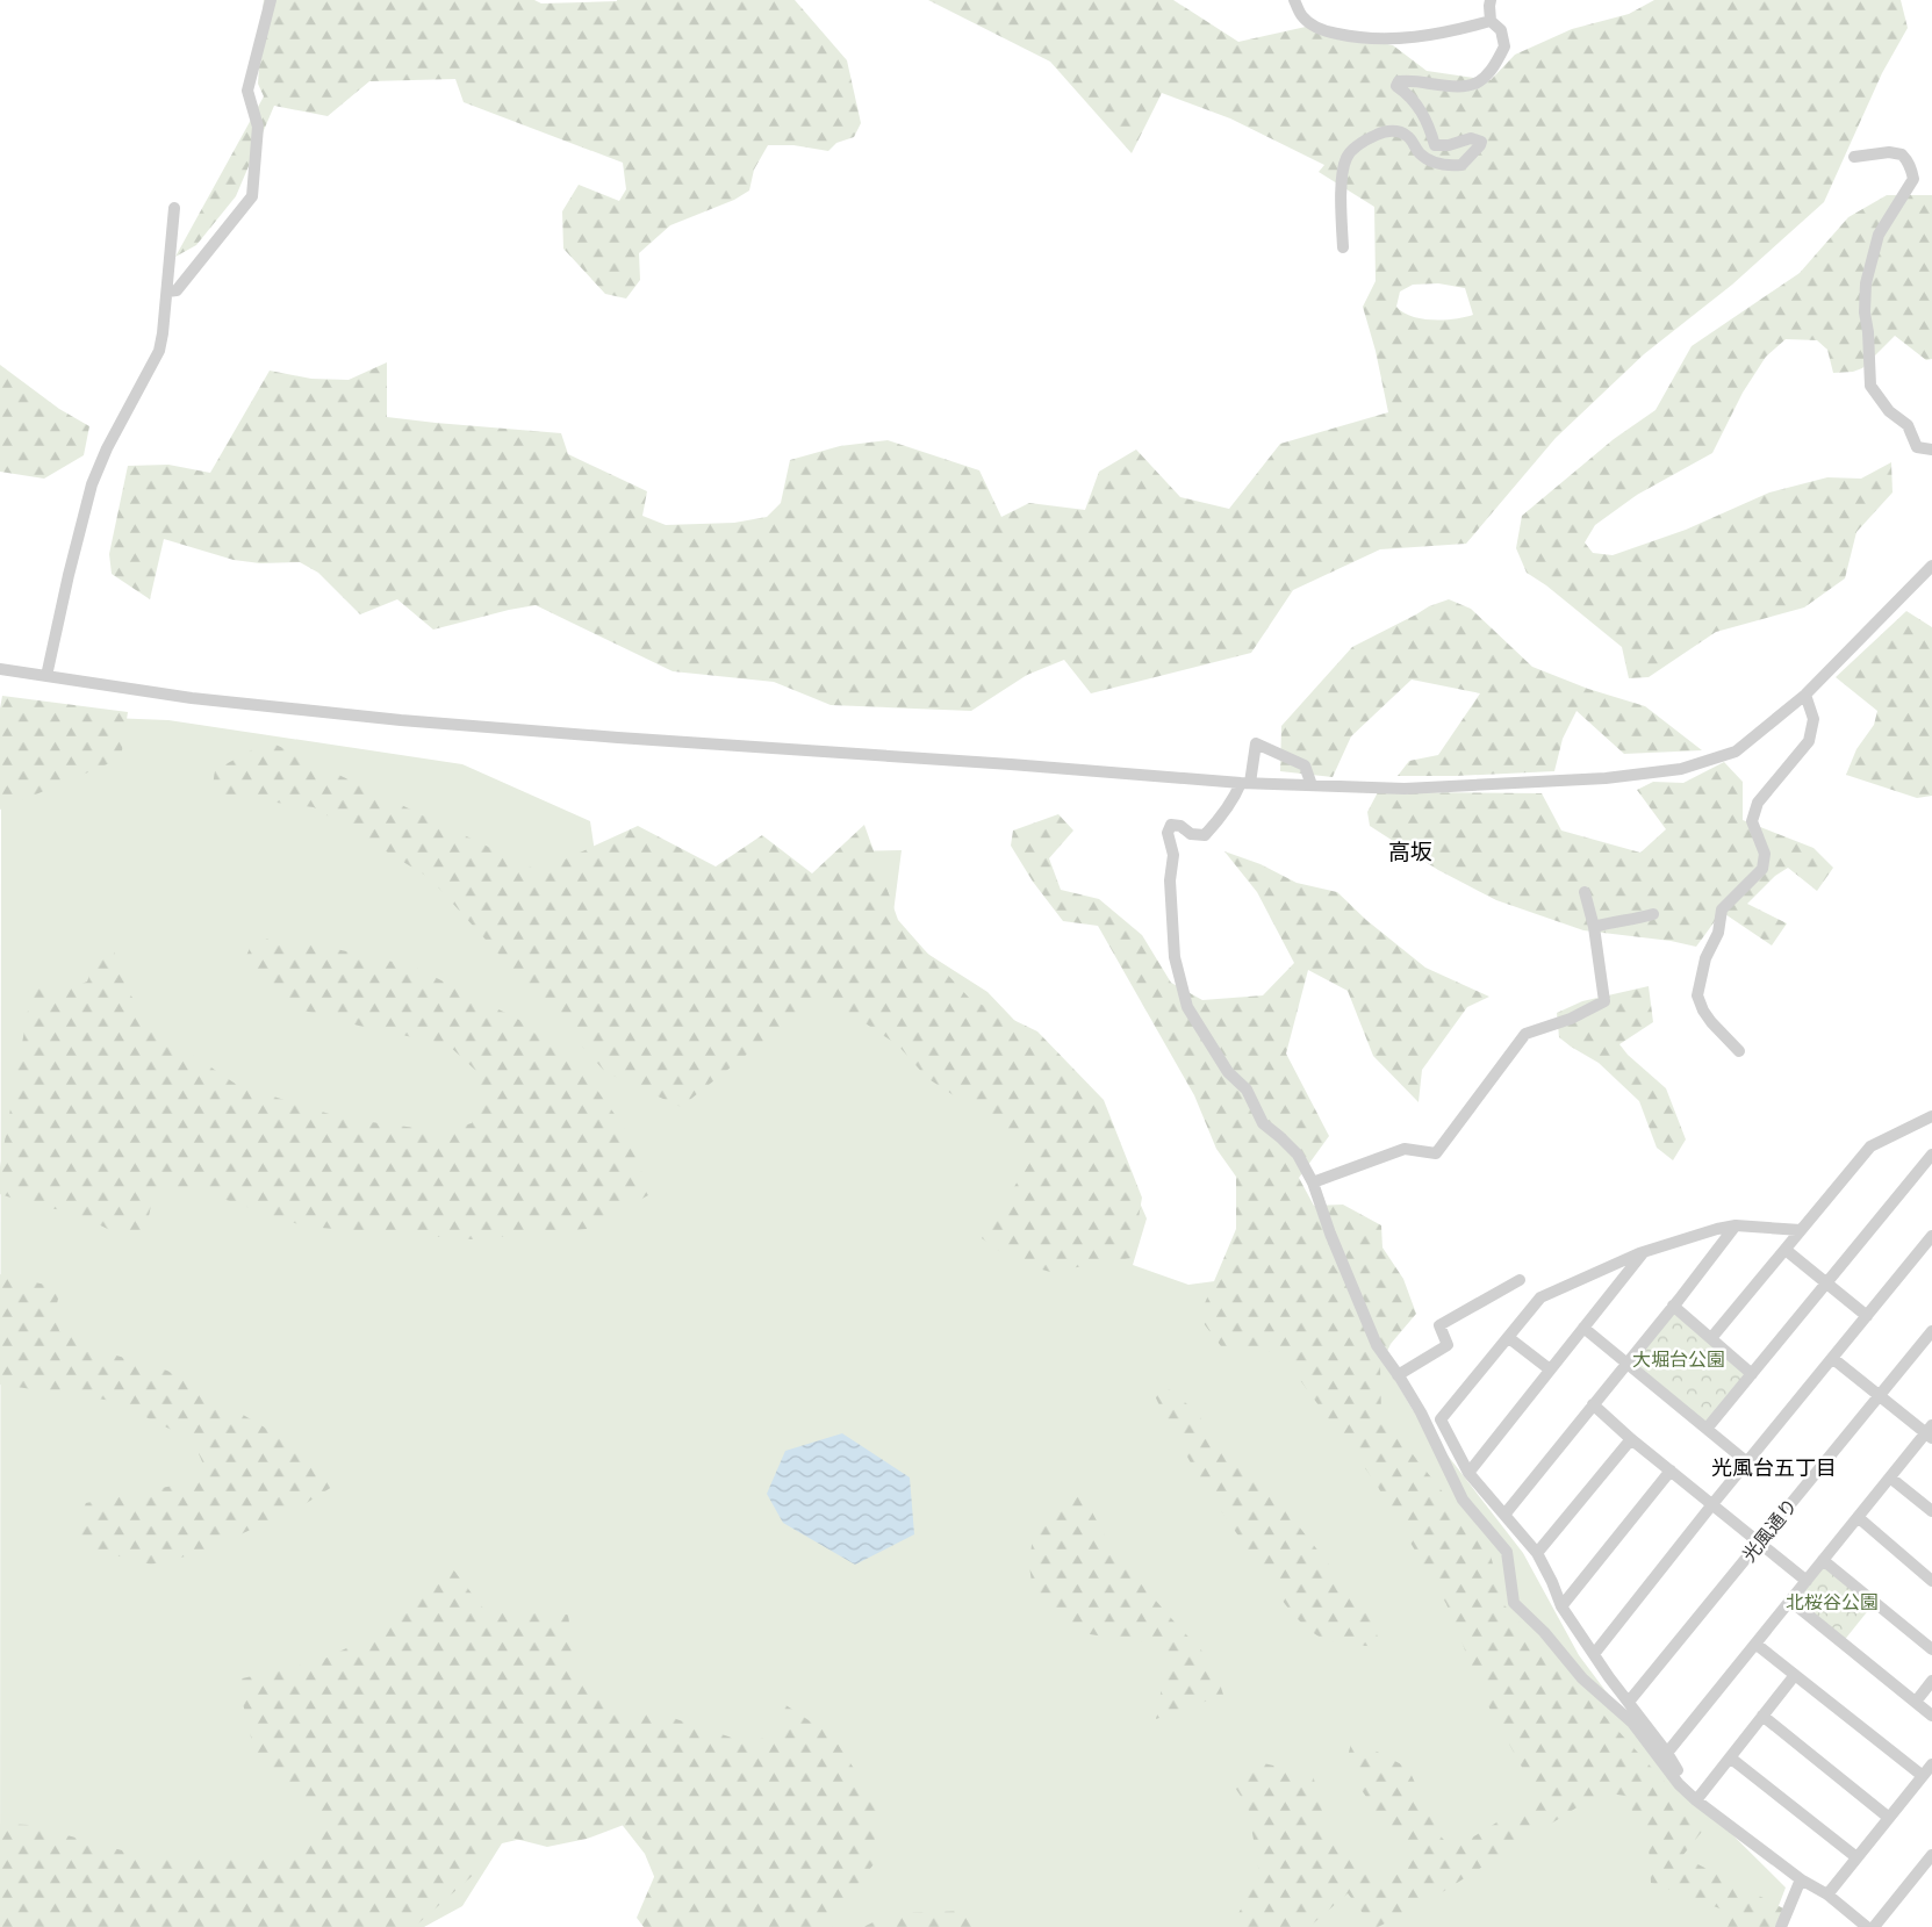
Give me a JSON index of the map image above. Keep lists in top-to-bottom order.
{
  "streets": {
    "street": ["光風通り"]
  },
  "districts": ["高坂", "光風台五丁目"],
  "parks": ["大堀台公園", "北桜谷公園"]
}
